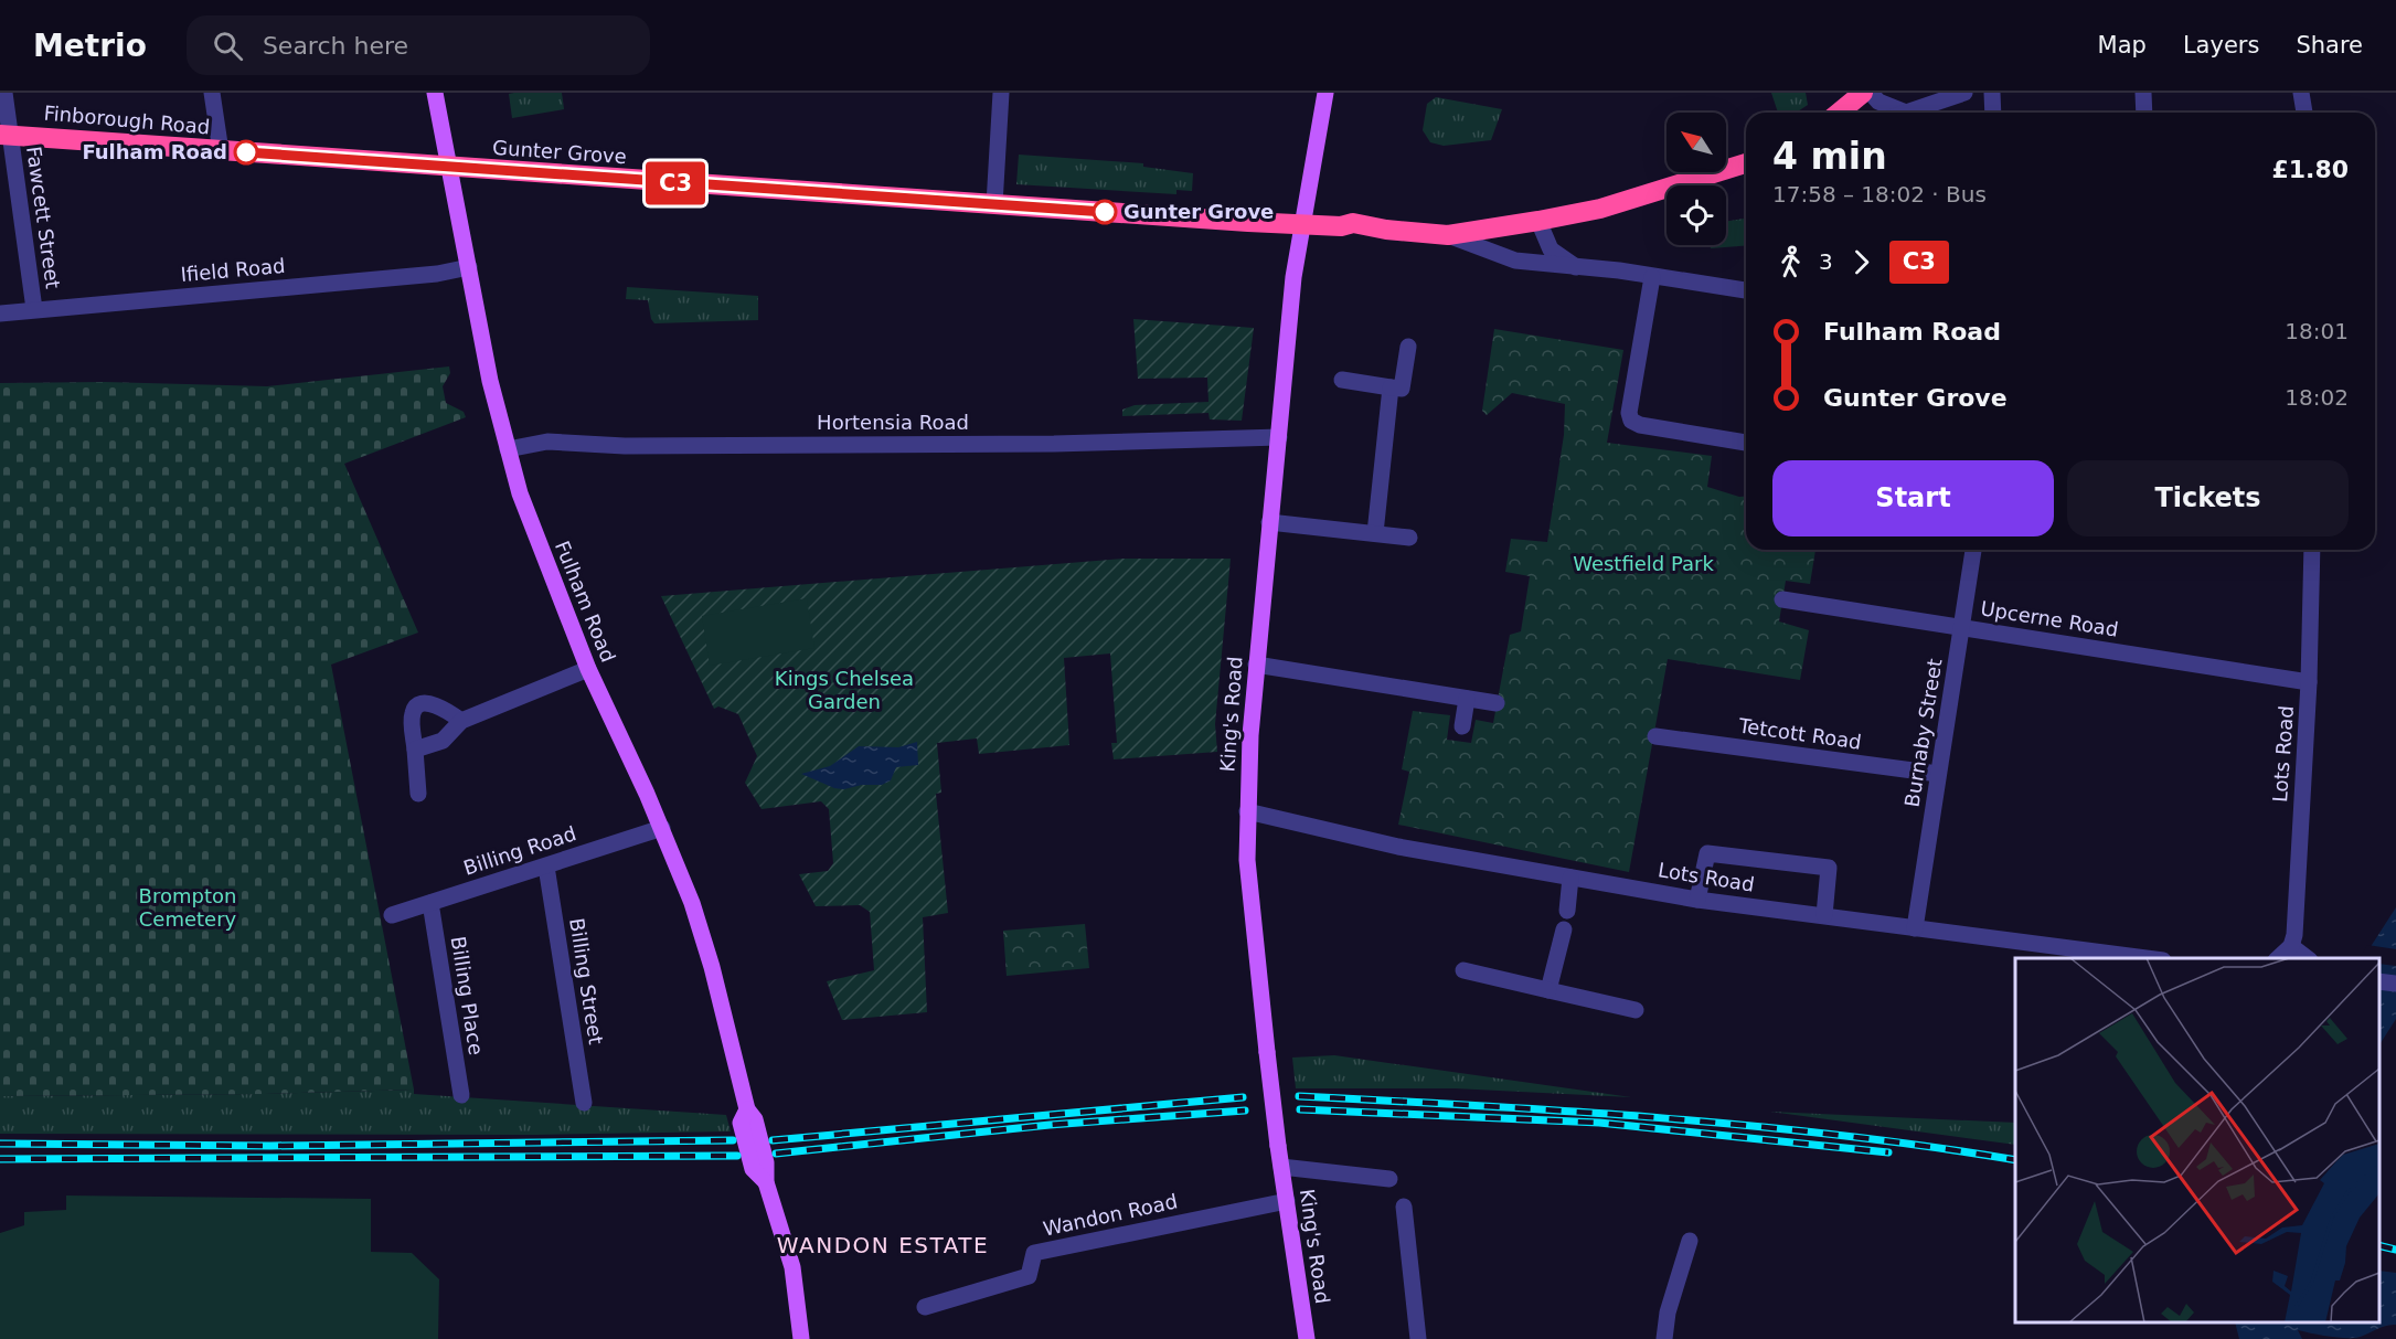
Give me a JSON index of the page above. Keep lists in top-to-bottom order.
{
  "streets": {
    "highway": ["Finborough Road", "Gunter Grove"],
    "main road": ["Fulham Road", "King's Road"],
    "street": [
      "Fawcett Street",
      "Ifield Road",
      "Hortensia Road",
      "Upcerne Road",
      "Burnaby Street",
      "Tetcott Road",
      "Lots Road",
      "Billing Road",
      "Billing Street",
      "Billing Place",
      "Wandon Road"
    ]
  },
  "crossings": [
    ["Finborough Road", "Gunter Grove"],
    ["Finborough Road", "Fawcett Street"],
    ["Finborough Road", "Fulham Road"],
    ["Gunter Grove", "Fulham Road"],
    ["Gunter Grove", "King's Road"],
    ["Fawcett Street", "Ifield Road"],
    ["Ifield Road", "Fulham Road"],
    ["Hortensia Road", "Fulham Road"],
    ["Hortensia Road", "King's Road"],
    ["Fulham Road", "Billing Road"],
    ["Upcerne Road", "Burnaby Street"],
    ["Upcerne Road", "Lots Road"],
    ["King's Road", "Lots Road"],
    ["King's Road", "Wandon Road"],
    ["Burnaby Street", "Tetcott Road"],
    ["Burnaby Street", "Lots Road"],
    ["Billing Road", "Billing Street"],
    ["Billing Road", "Billing Place"]
  ],
  "districts": ["WANDON ESTATE"],
  "parks": ["Westfield Park", "Kings Chelsea Garden", "Brompton Cemetery"],
  "places": ["Fulham Road", "Gunter Grove"],
  "lines": ["bus line C3"],
  "north": "top left",
  "page": {
    "header": "Metrio",
    "search": "Search here",
    "nav": ["Map", "Layers", "Share"],
    "on_map": "C3",
    "heading": ["4 min", "17:58 – 18:02 · Bus", "£1.80"],
    "legs": ["3", "C3"],
    "list": [
      {
        "name": "Fulham Road",
        "value": "18:01"
      },
      {
        "name": "Gunter Grove",
        "value": "18:02"
      }
    ],
    "buttons": ["Start", "Tickets"]
  }
}
